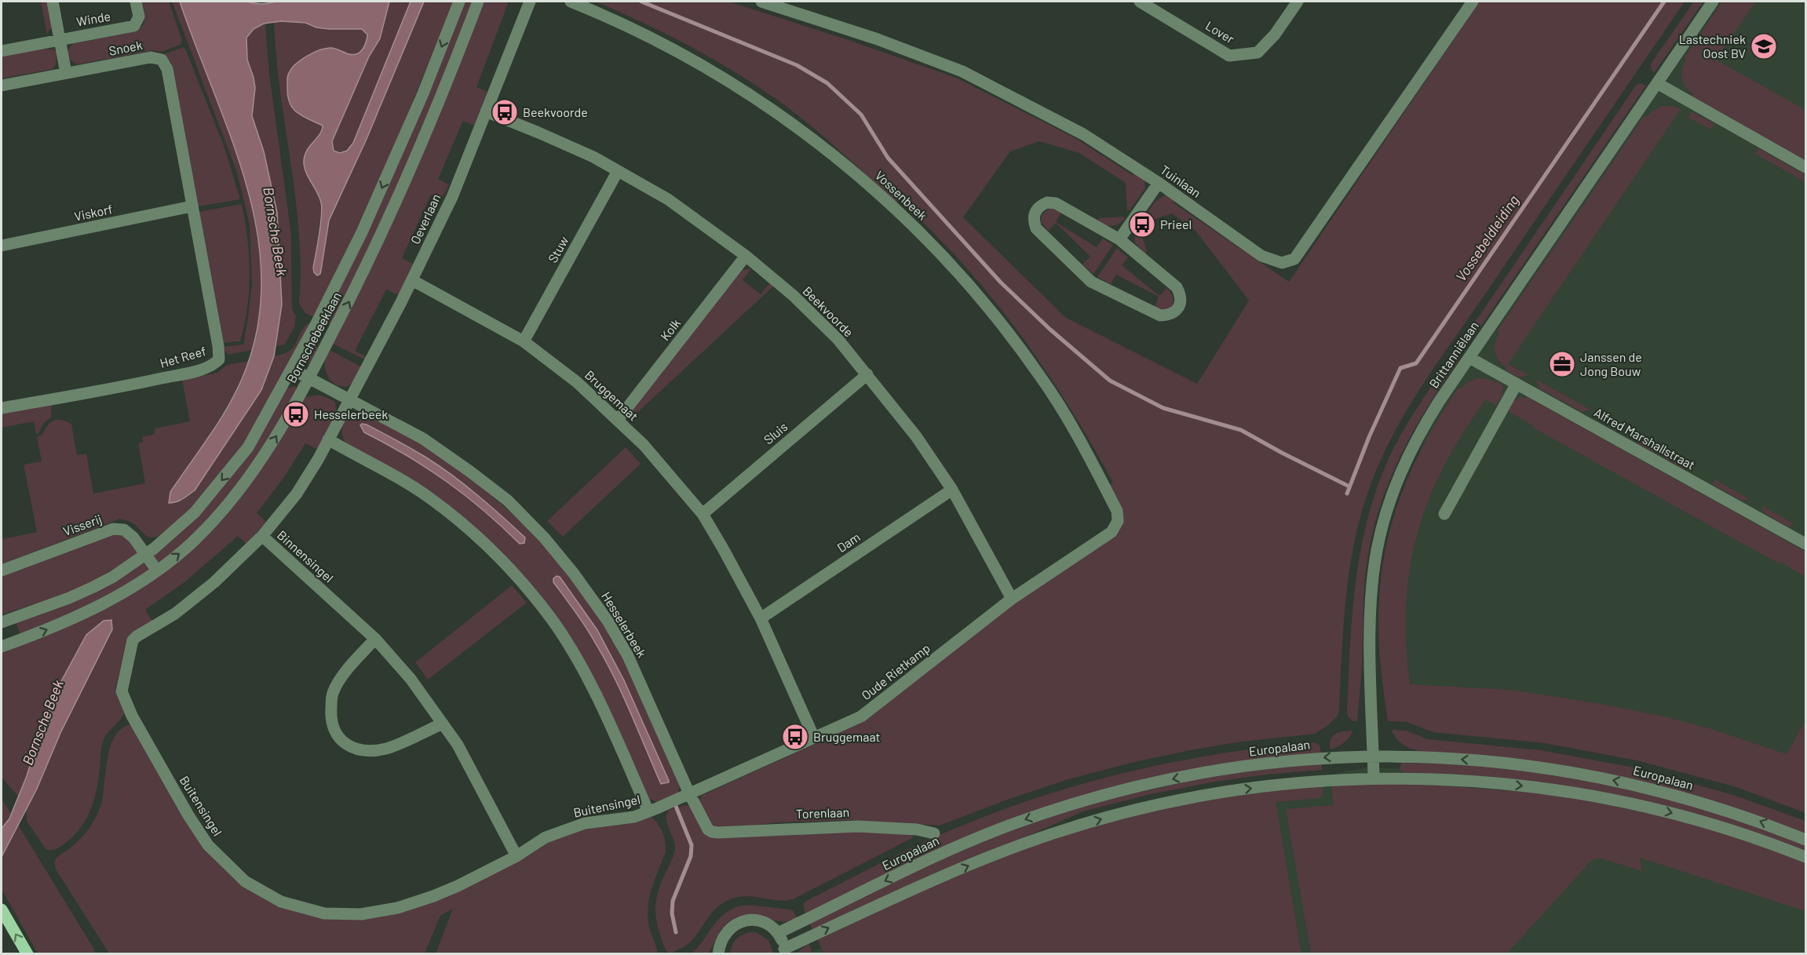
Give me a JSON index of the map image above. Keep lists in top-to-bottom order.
{
  "streets": {
    "street": [
      "Winde",
      "Lover",
      "Snoek",
      "Tuinlaan",
      "Vossenbeek",
      "Viskorf",
      "Oeverlaan",
      "Stuw",
      "Beekvoorde",
      "Kolk",
      "Bornschebeeklaan",
      "Brittanniëlaan",
      "Het Reef",
      "Bruggemaat",
      "Sluis",
      "Alfred Marshallstraat",
      "Visserij",
      "Dam",
      "Binnensingel",
      "Hesselerbeek",
      "Oude Rietkamp",
      "Europalaan",
      "Buitensingel",
      "Torenlaan"
    ]
  },
  "crossings": [
    ["Snoek", "Viskorf"],
    ["Snoek", "Het Reef"],
    ["Vossenbeek", "Oude Rietkamp"],
    ["Viskorf", "Het Reef"],
    ["Oeverlaan", "Beekvoorde"],
    ["Oeverlaan", "Bruggemaat"],
    ["Oeverlaan", "Binnensingel"],
    ["Oeverlaan", "Hesselerbeek"],
    ["Stuw", "Beekvoorde"],
    ["Stuw", "Bruggemaat"],
    ["Beekvoorde", "Kolk"],
    ["Beekvoorde", "Sluis"],
    ["Beekvoorde", "Dam"],
    ["Beekvoorde", "Oude Rietkamp"],
    ["Kolk", "Bruggemaat"],
    ["Bornschebeeklaan", "Visserij"],
    ["Bornschebeeklaan", "Hesselerbeek"],
    ["Brittanniëlaan", "Alfred Marshallstraat"],
    ["Brittanniëlaan", "Europalaan"],
    ["Bruggemaat", "Sluis"],
    ["Bruggemaat", "Dam"],
    ["Bruggemaat", "Oude Rietkamp"],
    ["Binnensingel", "Buitensingel"],
    ["Hesselerbeek", "Oude Rietkamp"],
    ["Hesselerbeek", "Torenlaan"],
    ["Oude Rietkamp", "Buitensingel"]
  ],
  "water": ["Bornsche Beek", "Vossebeldleiding"],
  "places": {
    "school or university": ["Lastechniek Oost BV"],
    "bus stop": [
      "Beekvoorde",
      "Prieel",
      "Hesselerbeek",
      "Bruggemaat"
    ],
    "office": ["Janssen de Jong Bouw"]
  }
}
